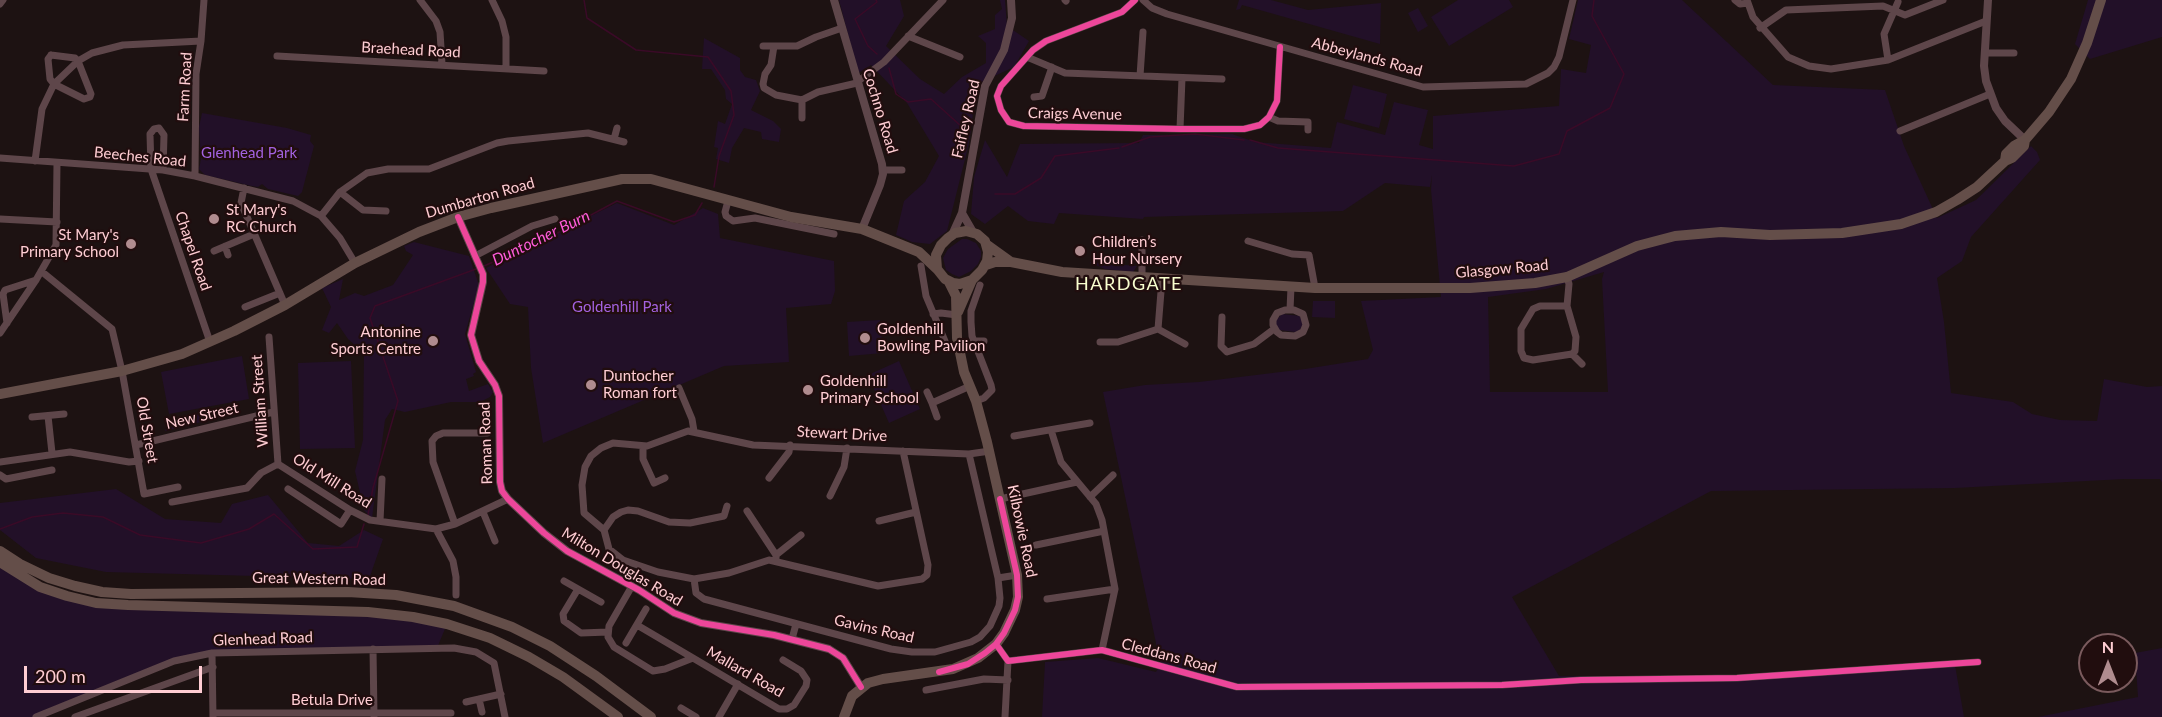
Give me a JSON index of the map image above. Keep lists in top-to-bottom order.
{
  "streets": {
    "main road": [
      "Dumbarton Road",
      "Glasgow Road",
      "Kilbowie Road",
      "Great Western Road"
    ],
    "street": [
      "Braehead Road",
      "Abbeylands Road",
      "Farm Road",
      "Cochno Road",
      "Craigs Avenue",
      "Faifley Road",
      "Beeches Road",
      "Chapel Road",
      "William Street",
      "New Street",
      "Old Street",
      "Stewart Drive",
      "Roman Road",
      "Old Mill Road",
      "Milton Douglas Road",
      "Gavins Road",
      "Glenhead Road",
      "Cleddans Road",
      "Mallard Road",
      "Betula Drive"
    ]
  },
  "crossings": [
    ["Farm Road", "Beeches Road"],
    ["Cochno Road", "Dumbarton Road"],
    ["Faifley Road", "Glasgow Road"],
    ["Faifley Road", "Kilbowie Road"],
    ["Beeches Road", "Dumbarton Road"],
    ["Beeches Road", "Chapel Road"],
    ["Dumbarton Road", "Chapel Road"],
    ["Dumbarton Road", "Old Street"],
    ["Dumbarton Road", "Roman Road"],
    ["Glasgow Road", "Kilbowie Road"],
    ["William Street", "New Street"],
    ["William Street", "Old Mill Road"],
    ["New Street", "Old Street"],
    ["Stewart Drive", "Kilbowie Road"],
    ["Stewart Drive", "Gavins Road"],
    ["Roman Road", "Old Mill Road"],
    ["Roman Road", "Milton Douglas Road"],
    ["Old Mill Road", "Milton Douglas Road"],
    ["Kilbowie Road", "Milton Douglas Road"]
  ],
  "districts": ["HARDGATE"],
  "water": ["Duntocher Burn"],
  "parks": ["Glenhead Park", "Goldenhill Park"],
  "places": [
    "St Mary's RC Church",
    "St Mary's Primary School",
    "Children’s Hour Nursery",
    "Goldenhill Bowling Pavilion",
    "Antonine Sports Centre",
    "Duntocher Roman fort",
    "Goldenhill Primary School"
  ],
  "scale_bar": "200 m",
  "north": "top"
}
